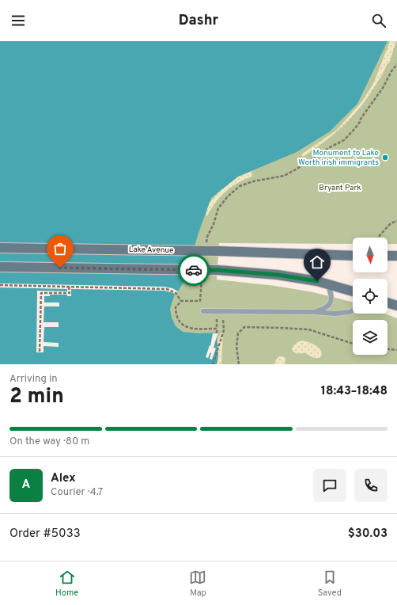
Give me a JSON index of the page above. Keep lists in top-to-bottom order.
{
  "streets": {
    "main road": ["Lake Avenue"]
  },
  "parks": ["Bryant Park"],
  "places": ["Monument to Lake Worth irish immigrants"],
  "north": "bottom",
  "page": {
    "header": "Dashr",
    "heading": ["2 min", "Arriving in", "18:43–18:48"],
    "panel": [
      "Alex",
      "Courier · 4.7",
      "Order #5033",
      "$30.03"
    ],
    "bar": "On the way · 80 m",
    "round": "A",
    "tabs": ["Home", "Map", "Saved"]
  }
}
